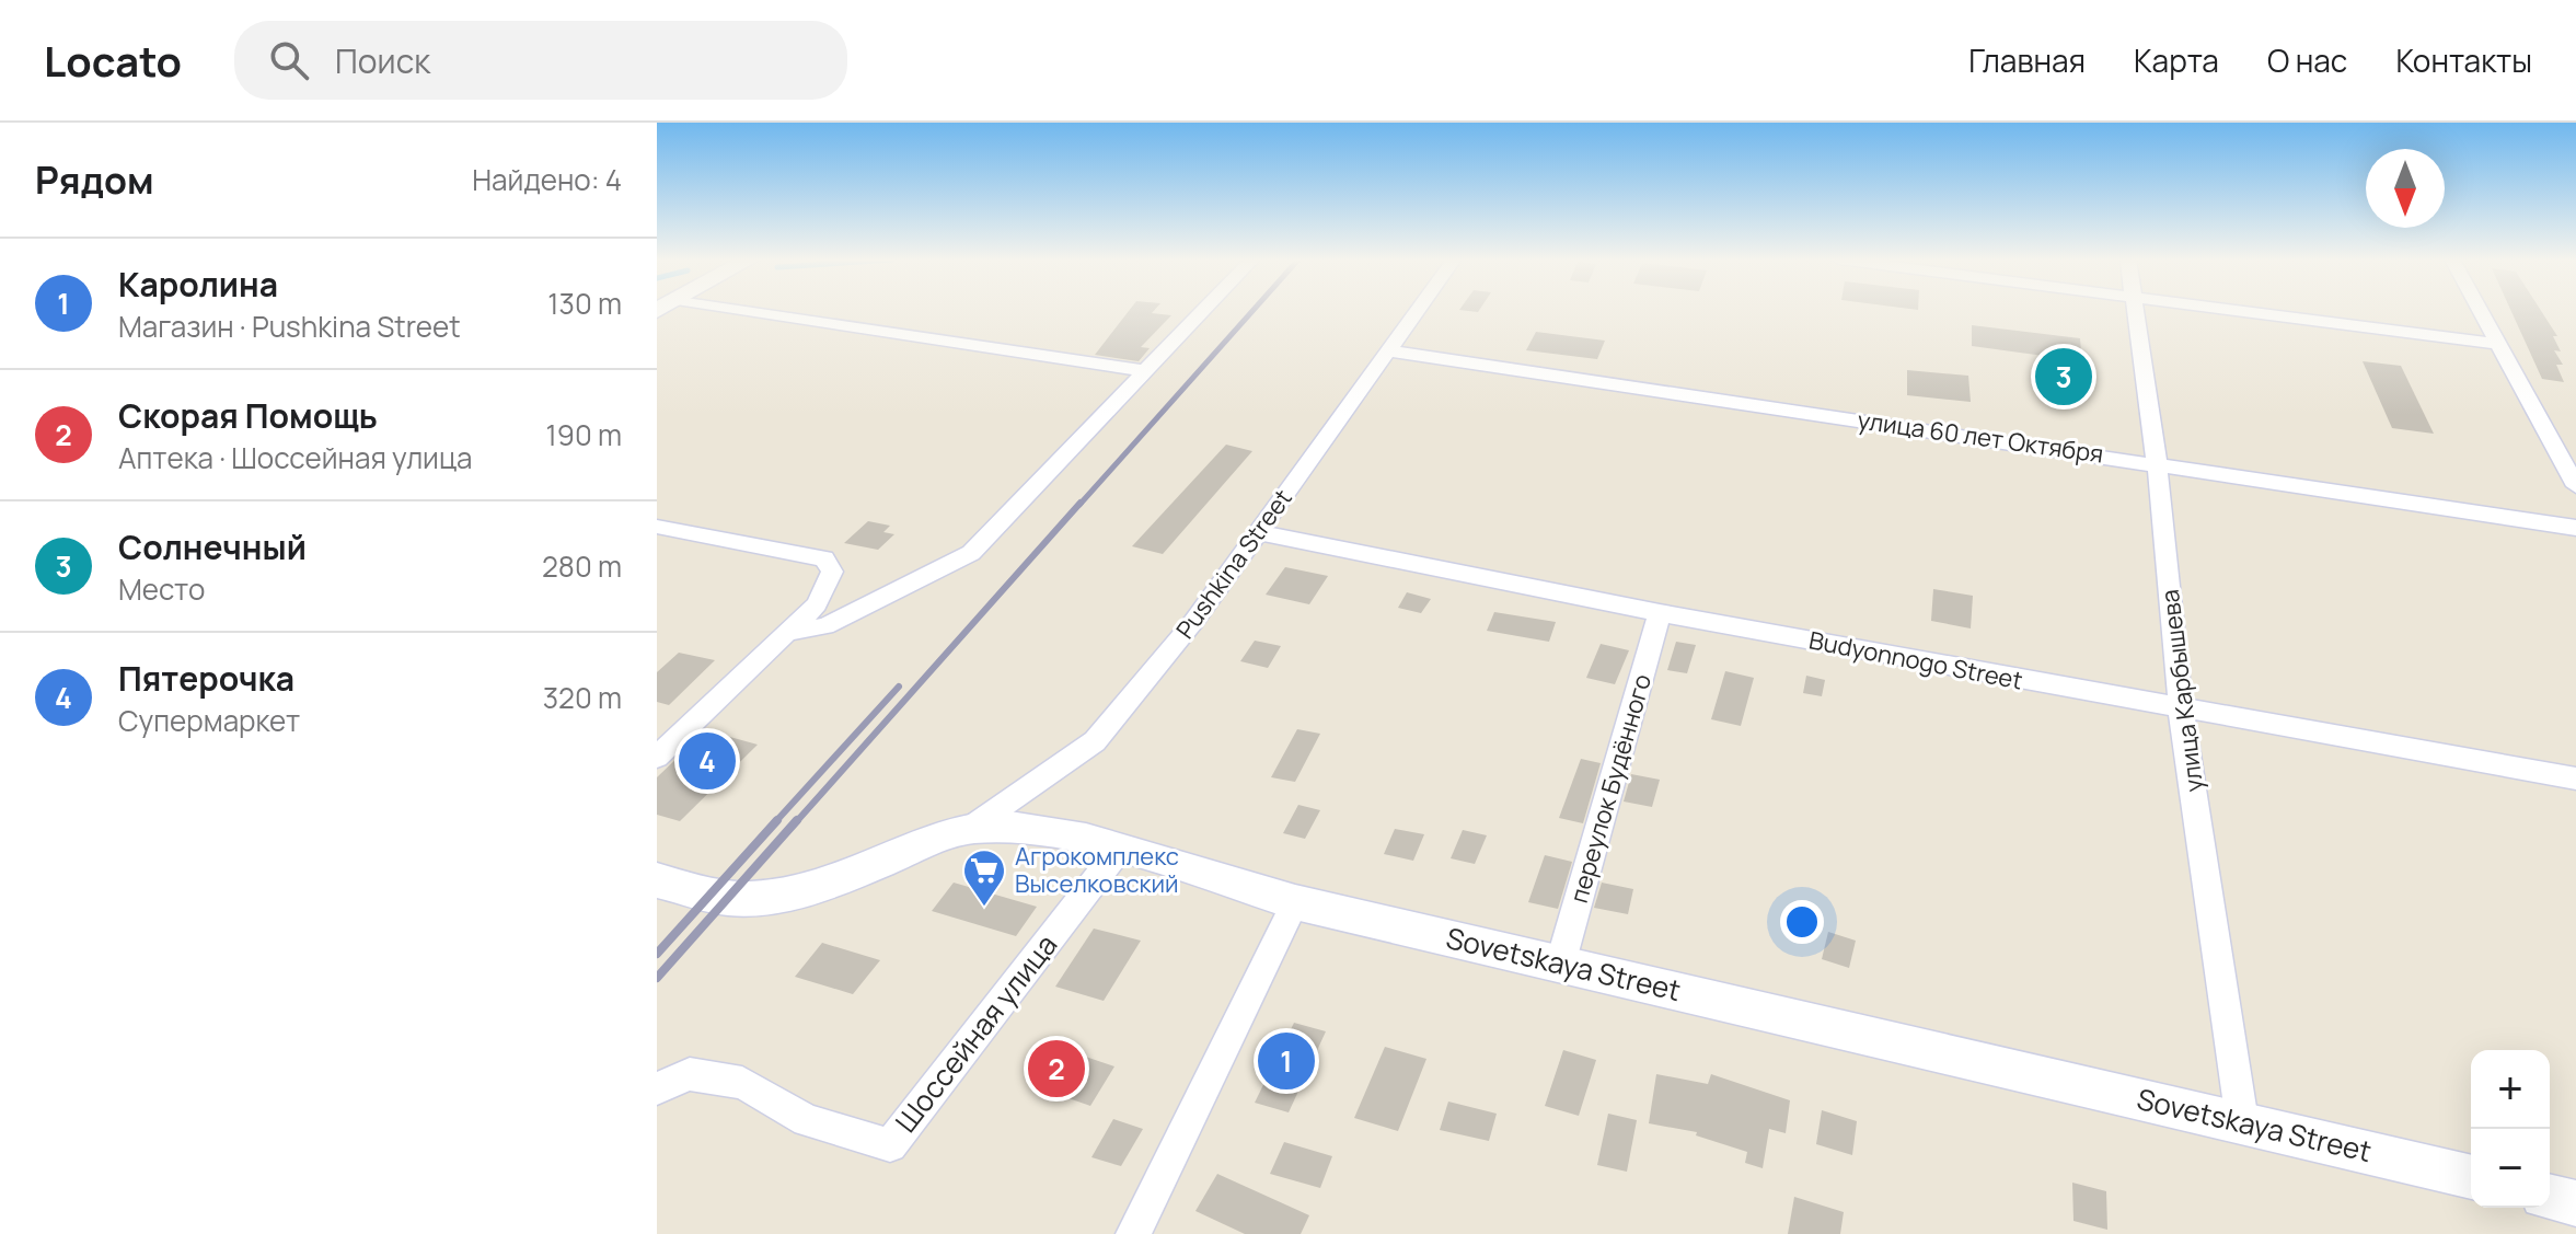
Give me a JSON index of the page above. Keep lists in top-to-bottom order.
{
  "streets": {
    "street": [
      "улица 60 лет Октября",
      "Pushkina Street",
      "Budyonnogo Street",
      "улица Карбышева",
      "переулок Будённого",
      "Sovetskaya Street",
      "Шоссейная улица"
    ]
  },
  "crossings": [
    ["улица 60 лет Октября", "Pushkina Street"],
    ["улица 60 лет Октября", "улица Карбышева"],
    ["Pushkina Street", "Budyonnogo Street"],
    ["Pushkina Street", "Sovetskaya Street"],
    ["Budyonnogo Street", "улица Карбышева"],
    ["Budyonnogo Street", "переулок Будённого"],
    ["улица Карбышева", "Sovetskaya Street"],
    ["переулок Будённого", "Sovetskaya Street"],
    ["Sovetskaya Street", "Шоссейная улица"]
  ],
  "places": {
    "supermarket": ["Агрокомплекс Выселковский"]
  },
  "north": "bottom",
  "page": {
    "header": "Locato",
    "search": "Поиск",
    "nav": [
      "Главная",
      "Карта",
      "О нас",
      "Контакты"
    ],
    "heading": ["Рядом", "Найдено: 4"],
    "list": [
      {
        "mark": "1",
        "name": "Каролина",
        "note": "Магазин · Pushkina Street",
        "value": "130 m"
      },
      {
        "mark": "2",
        "name": "Скорая Помощь",
        "note": "Аптека · Шоссейная улица",
        "value": "190 m"
      },
      {
        "mark": "3",
        "name": "Солнечный",
        "note": "Место",
        "value": "280 m"
      },
      {
        "mark": "4",
        "name": "Пятерочка",
        "note": "Супермаркет",
        "value": "320 m"
      }
    ],
    "pins": [
      "3",
      "4",
      "1",
      "2"
    ],
    "map_buttons": ["+", "−"]
  }
}
